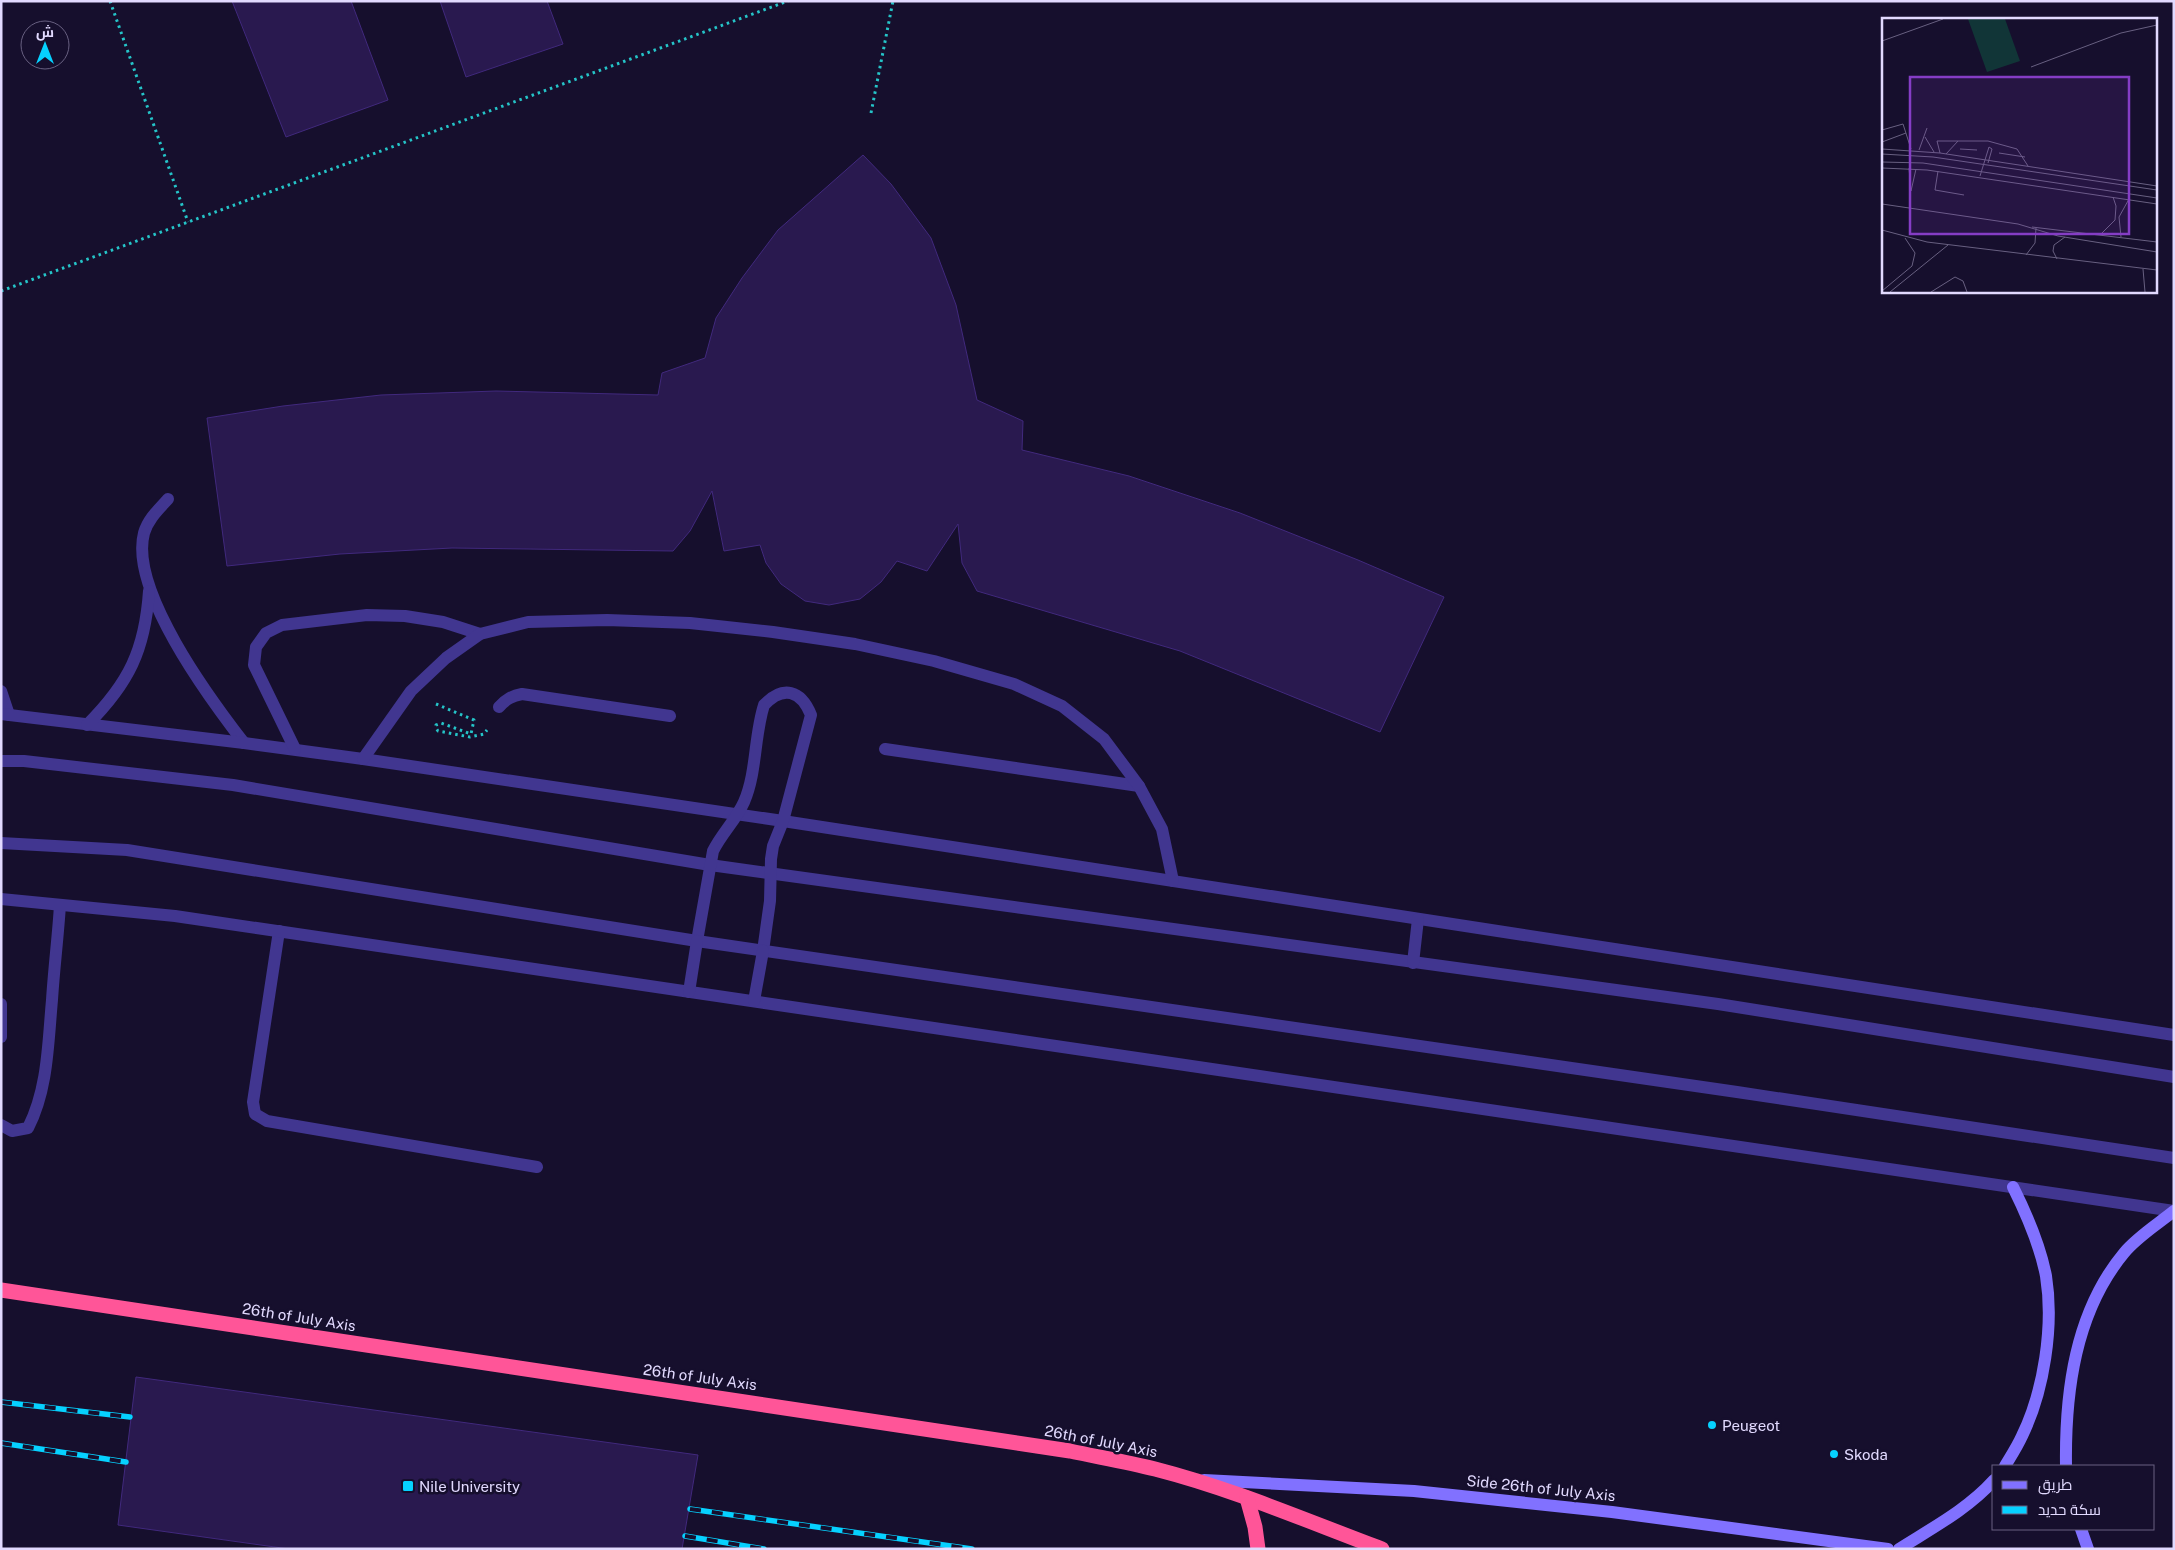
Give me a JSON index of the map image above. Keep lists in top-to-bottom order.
{
  "streets": {
    "highway": ["26th of July Axis"],
    "main road": ["Side 26th of July Axis"]
  },
  "crossings": [
    ["26th of July Axis", "Side 26th of July Axis"]
  ],
  "places": {
    "other": ["Peugeot", "Skoda"],
    "transit": ["Nile University"]
  },
  "legend": ["طريق", "سكة حديد"],
  "north": "top"
}
